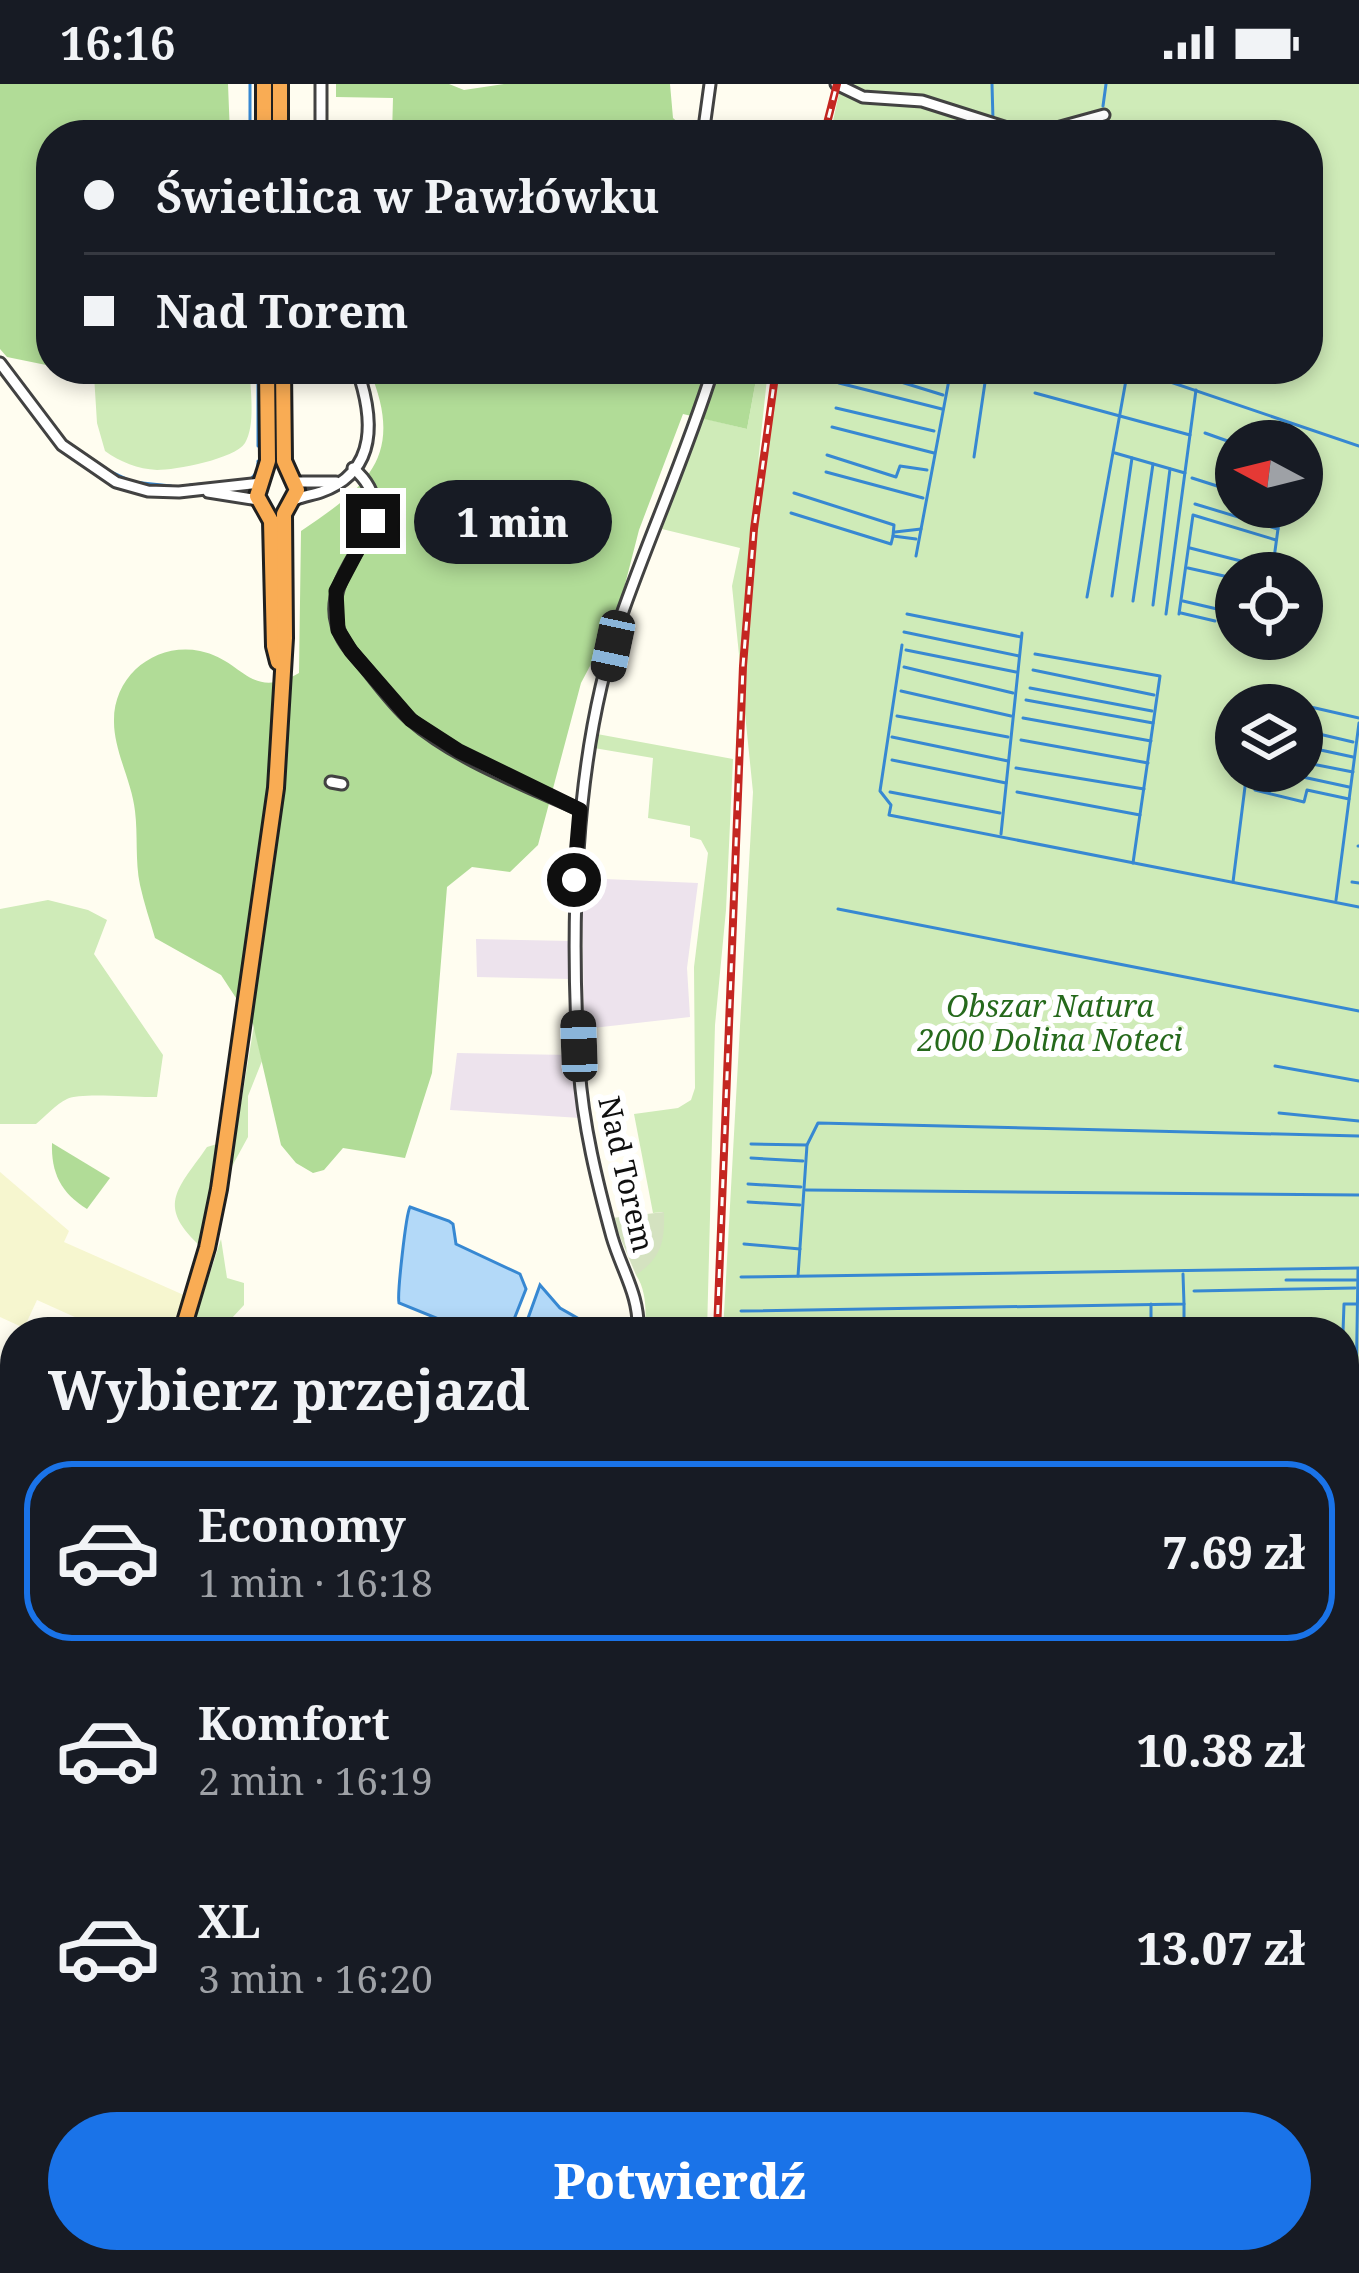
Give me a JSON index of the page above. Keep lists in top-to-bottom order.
{
  "streets": {
    "street": ["Nad Torem"]
  },
  "parks": ["Obszar Natura 2000 Dolina Noteci"],
  "north": "left",
  "page": {
    "status": "16:16",
    "banner": ["Świetlica w Pawłówku", "Nad Torem"],
    "bubble": "1 min",
    "heading": "Wybierz przejazd",
    "list": [
      {
        "name": "Economy",
        "note": "1 min · 16:18",
        "value": "7.69 zł"
      },
      {
        "name": "Komfort",
        "note": "2 min · 16:19",
        "value": "10.38 zł"
      },
      {
        "name": "XL",
        "note": "3 min · 16:20",
        "value": "13.07 zł"
      }
    ],
    "buttons": "Potwierdź"
  }
}
